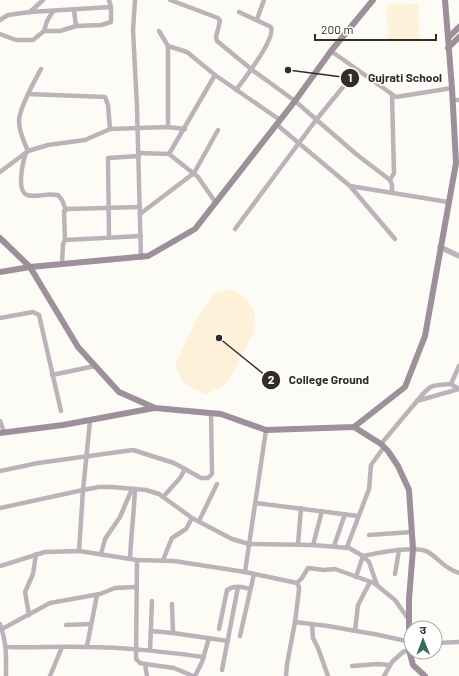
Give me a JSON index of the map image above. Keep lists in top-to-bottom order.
{
  "places": ["Gujrati School", "College Ground"],
  "scale_bar": "200 m",
  "north": "top"
}
